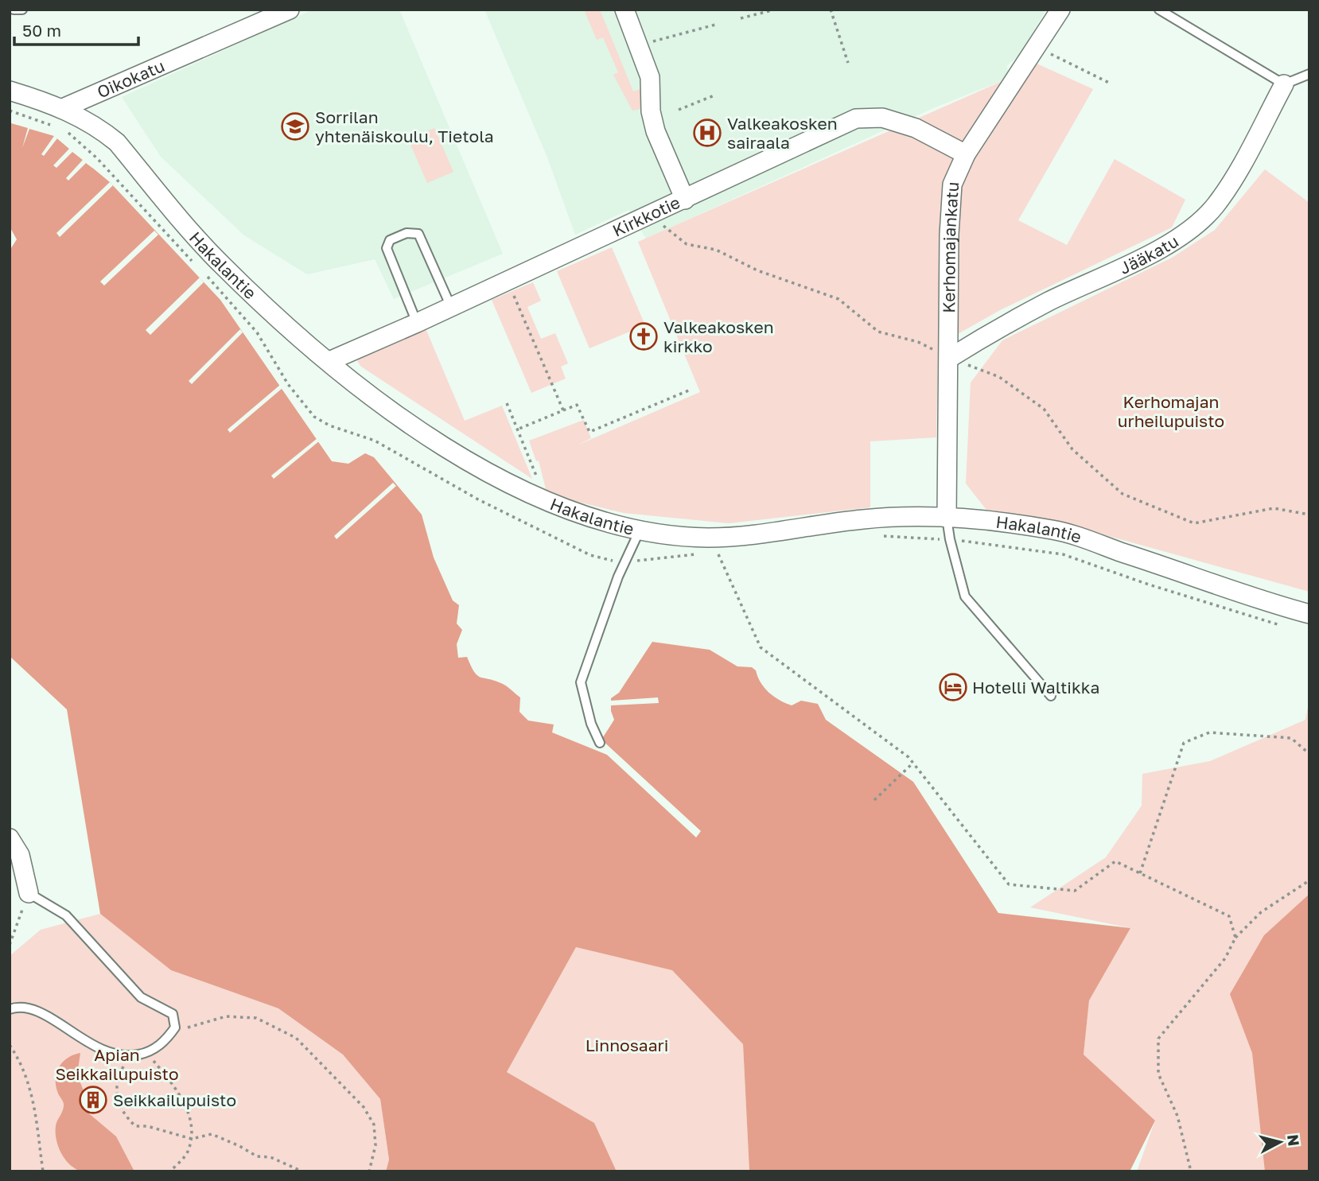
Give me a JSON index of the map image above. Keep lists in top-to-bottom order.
{
  "streets": {
    "street": [
      "Oikokatu",
      "Kirkkotie",
      "Kerhomajankatu",
      "Jääkatu",
      "Hakalantie"
    ]
  },
  "crossings": [
    ["Oikokatu", "Hakalantie"],
    ["Kirkkotie", "Kerhomajankatu"],
    ["Kirkkotie", "Hakalantie"],
    ["Kerhomajankatu", "Jääkatu"],
    ["Kerhomajankatu", "Hakalantie"]
  ],
  "parks": ["Kerhomajan urheilupuisto", "Linnosaari", "Apian Seikkailupuisto"],
  "places": {
    "school or university": ["Sorrilan yhtenäiskoulu, Tietola"],
    "hospital": ["Valkeakosken sairaala"],
    "church": ["Valkeakosken kirkko"],
    "hotel": ["Hotelli Waltikka"],
    "building": ["Seikkailupuisto"]
  },
  "scale_bar": "50 m",
  "north": "right"
}
